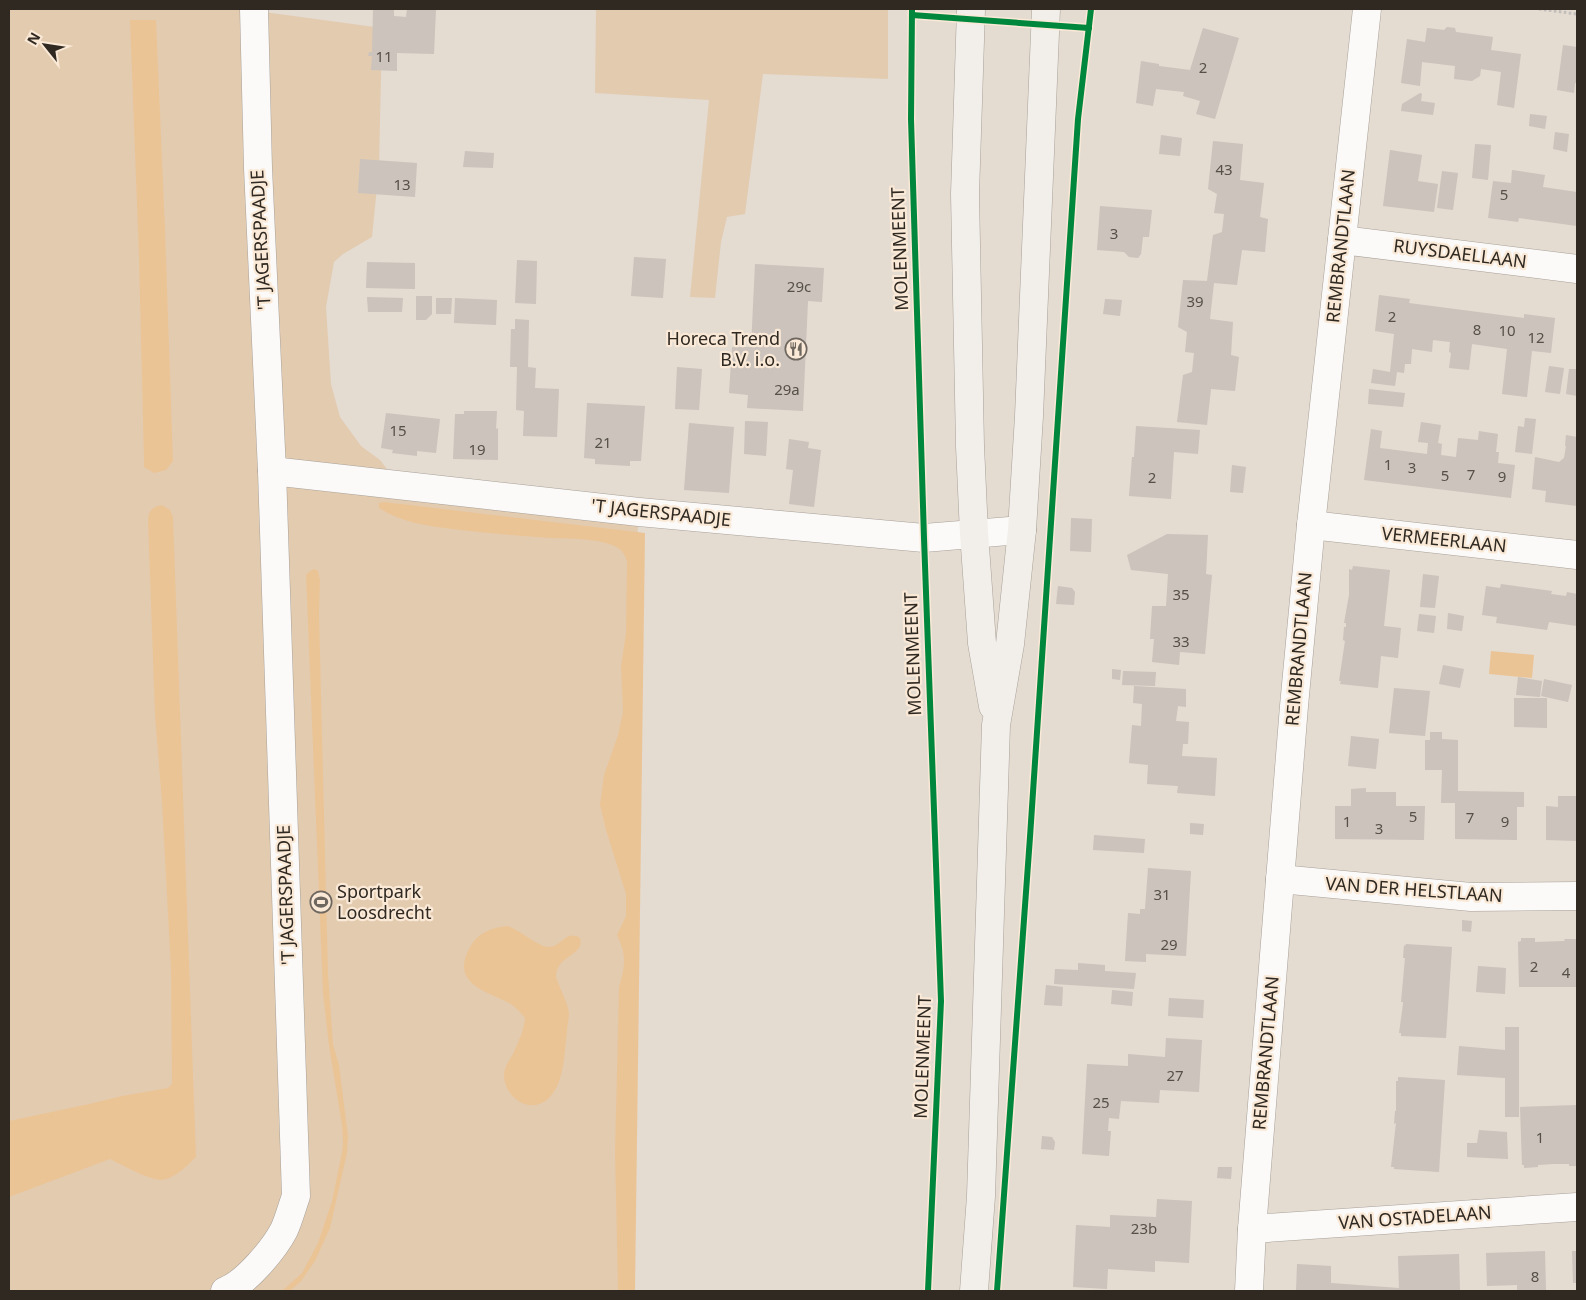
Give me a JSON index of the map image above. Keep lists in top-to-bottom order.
{
  "streets": {
    "street": [
      "'T JAGERSPAADJE",
      "REMBRANDTLAAN",
      "RUYSDAELLAAN",
      "VERMEERLAAN",
      "VAN DER HELSTLAAN",
      "VAN OSTADELAAN"
    ],
    "cycle path": ["MOLENMEENT"]
  },
  "crossings": [
    ["REMBRANDTLAAN", "RUYSDAELLAAN"],
    ["REMBRANDTLAAN", "VERMEERLAAN"],
    ["REMBRANDTLAAN", "VAN DER HELSTLAAN"],
    ["REMBRANDTLAAN", "VAN OSTADELAAN"]
  ],
  "places": {
    "restaurant": ["Horeca Trend B.V. i.o."],
    "sports": ["Sportpark Loosdrecht"]
  },
  "house_numbers": [
    "11",
    "2",
    "43",
    "13",
    "5",
    "3",
    "29c",
    "39",
    "2",
    "8",
    "10",
    "12",
    "29a",
    "15",
    "21",
    "19",
    "1",
    "3",
    "7",
    "5",
    "9",
    "2",
    "35",
    "33",
    "5",
    "7",
    "1",
    "9",
    "3",
    "31",
    "29",
    "2",
    "4",
    "27",
    "25",
    "1",
    "23b",
    "8"
  ],
  "north": "top left"
}
